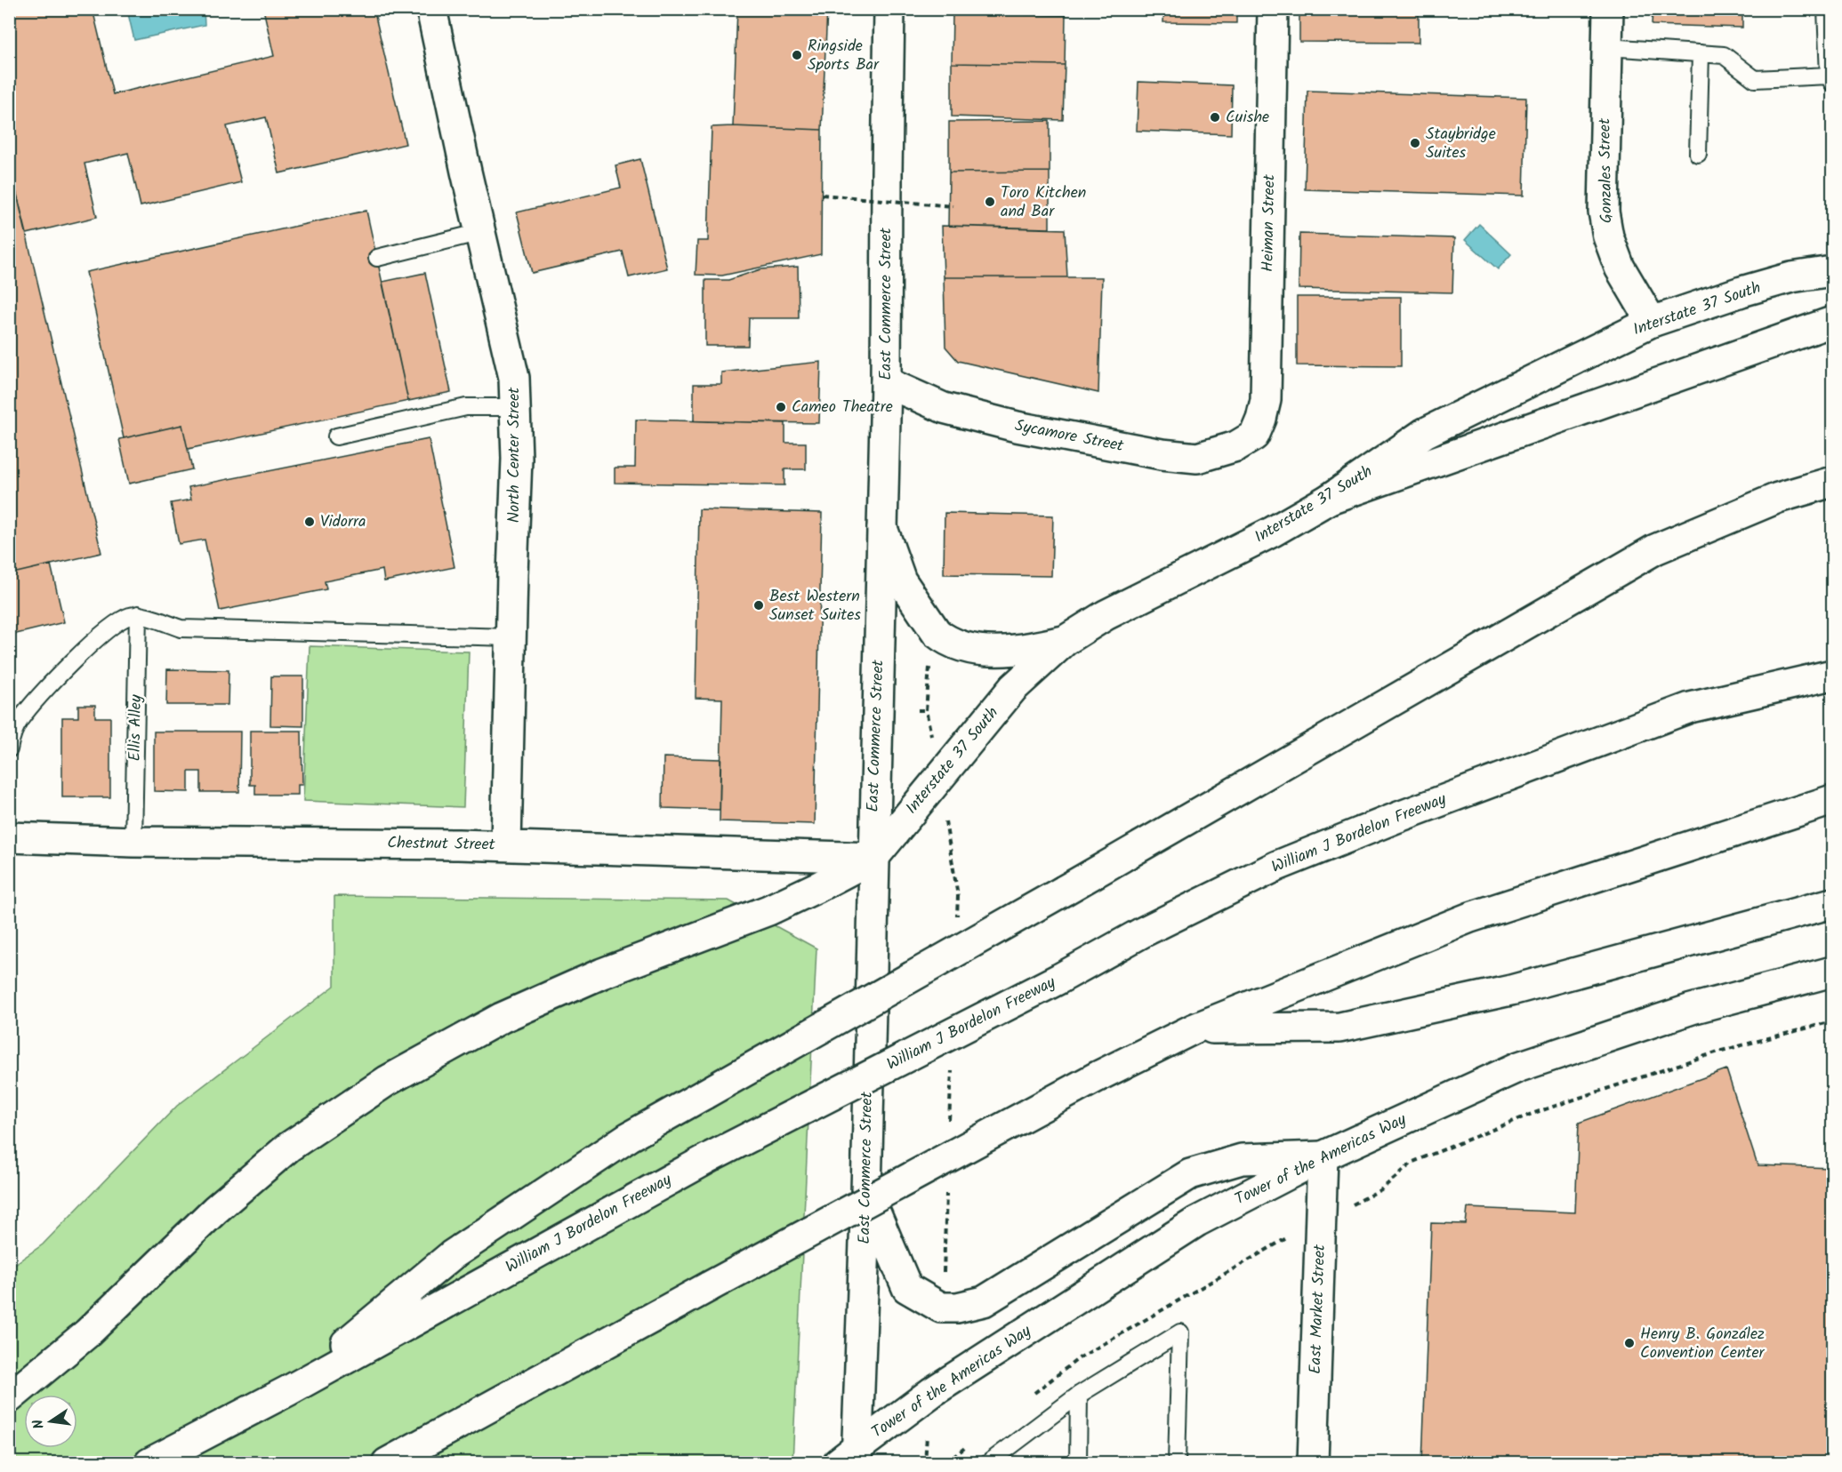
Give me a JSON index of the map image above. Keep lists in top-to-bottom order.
{
  "streets": {
    "main road": [
      "Gonzales Street",
      "Heiman Street",
      "East Commerce Street",
      "Interstate 37 South",
      "Sycamore Street",
      "North Center Street",
      "William J Bordelon Freeway",
      "Chestnut Street",
      "Tower of the Americas Way",
      "East Market Street"
    ],
    "lane": ["Ellis Alley"]
  },
  "crossings": [
    ["Gonzales Street", "Interstate 37 South"],
    ["Heiman Street", "Sycamore Street"],
    ["East Commerce Street", "Interstate 37 South"],
    ["East Commerce Street", "Sycamore Street"],
    ["East Commerce Street", "Chestnut Street"],
    ["East Commerce Street", "Tower of the Americas Way"],
    ["Interstate 37 South", "Chestnut Street"],
    ["North Center Street", "Chestnut Street"],
    ["Ellis Alley", "Chestnut Street"],
    ["Tower of the Americas Way", "East Market Street"]
  ],
  "places": [
    "Ringside Sports Bar",
    "Cuishe",
    "Staybridge Suites",
    "Toro Kitchen and Bar",
    "Cameo Theatre",
    "Vidorra",
    "Best Western Sunset Suites",
    "Henry B. González Convention Center"
  ],
  "north": "left"
}
